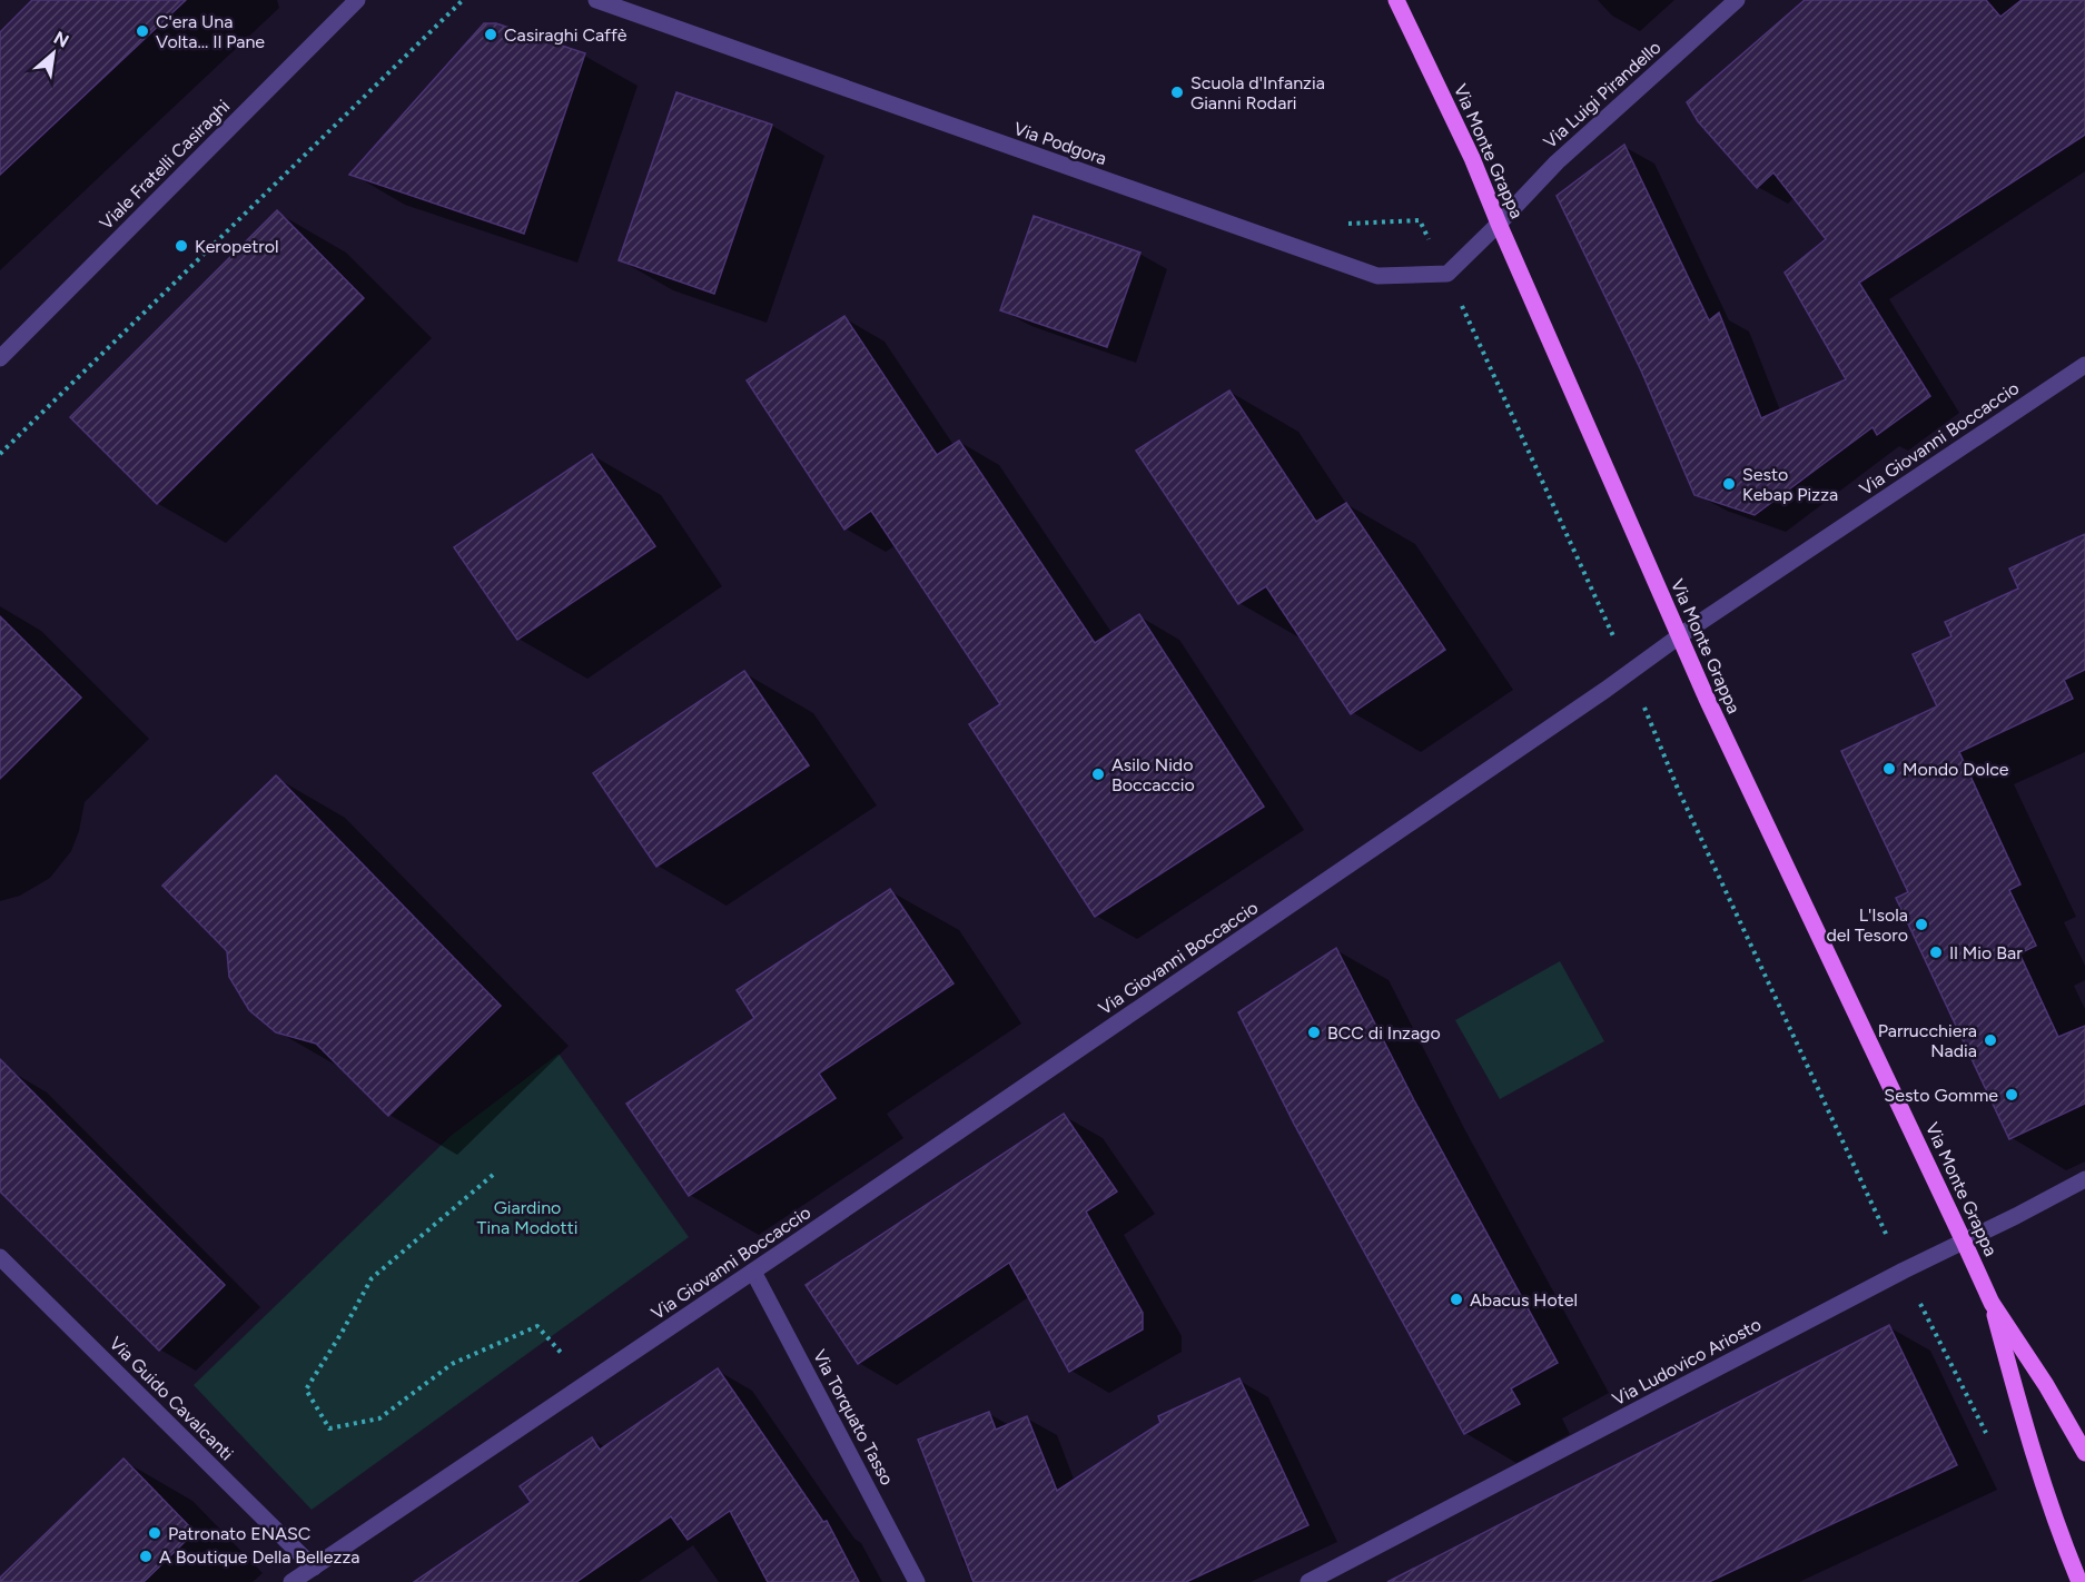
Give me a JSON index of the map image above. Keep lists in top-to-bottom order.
{
  "streets": {
    "main road": ["Via Monte Grappa"],
    "street": [
      "Via Luigi Pirandello",
      "Via Podgora",
      "Viale Fratelli Casiraghi",
      "Via Giovanni Boccaccio",
      "Via Ludovico Ariosto",
      "Via Guido Cavalcanti",
      "Via Torquato Tasso"
    ]
  },
  "crossings": [
    ["Via Luigi Pirandello", "Via Monte Grappa"],
    ["Via Monte Grappa", "Via Giovanni Boccaccio"],
    ["Via Monte Grappa", "Via Ludovico Ariosto"],
    ["Via Giovanni Boccaccio", "Via Guido Cavalcanti"],
    ["Via Giovanni Boccaccio", "Via Torquato Tasso"]
  ],
  "parks": ["Giardino Tina Modotti"],
  "places": [
    "C'era Una Volta... Il Pane",
    "Casiraghi Caffè",
    "Scuola d'Infanzia Gianni Rodari",
    "Keropetrol",
    "Sesto Kebap Pizza",
    "Mondo Dolce",
    "Asilo Nido Boccaccio",
    "L'Isola del Tesoro",
    "Il Mio Bar",
    "BCC di Inzago",
    "Parrucchiera Nadia",
    "Sesto Gomme",
    "Abacus Hotel",
    "Patronato ENASC",
    "A Boutique Della Bellezza"
  ],
  "north": "top right"
}
